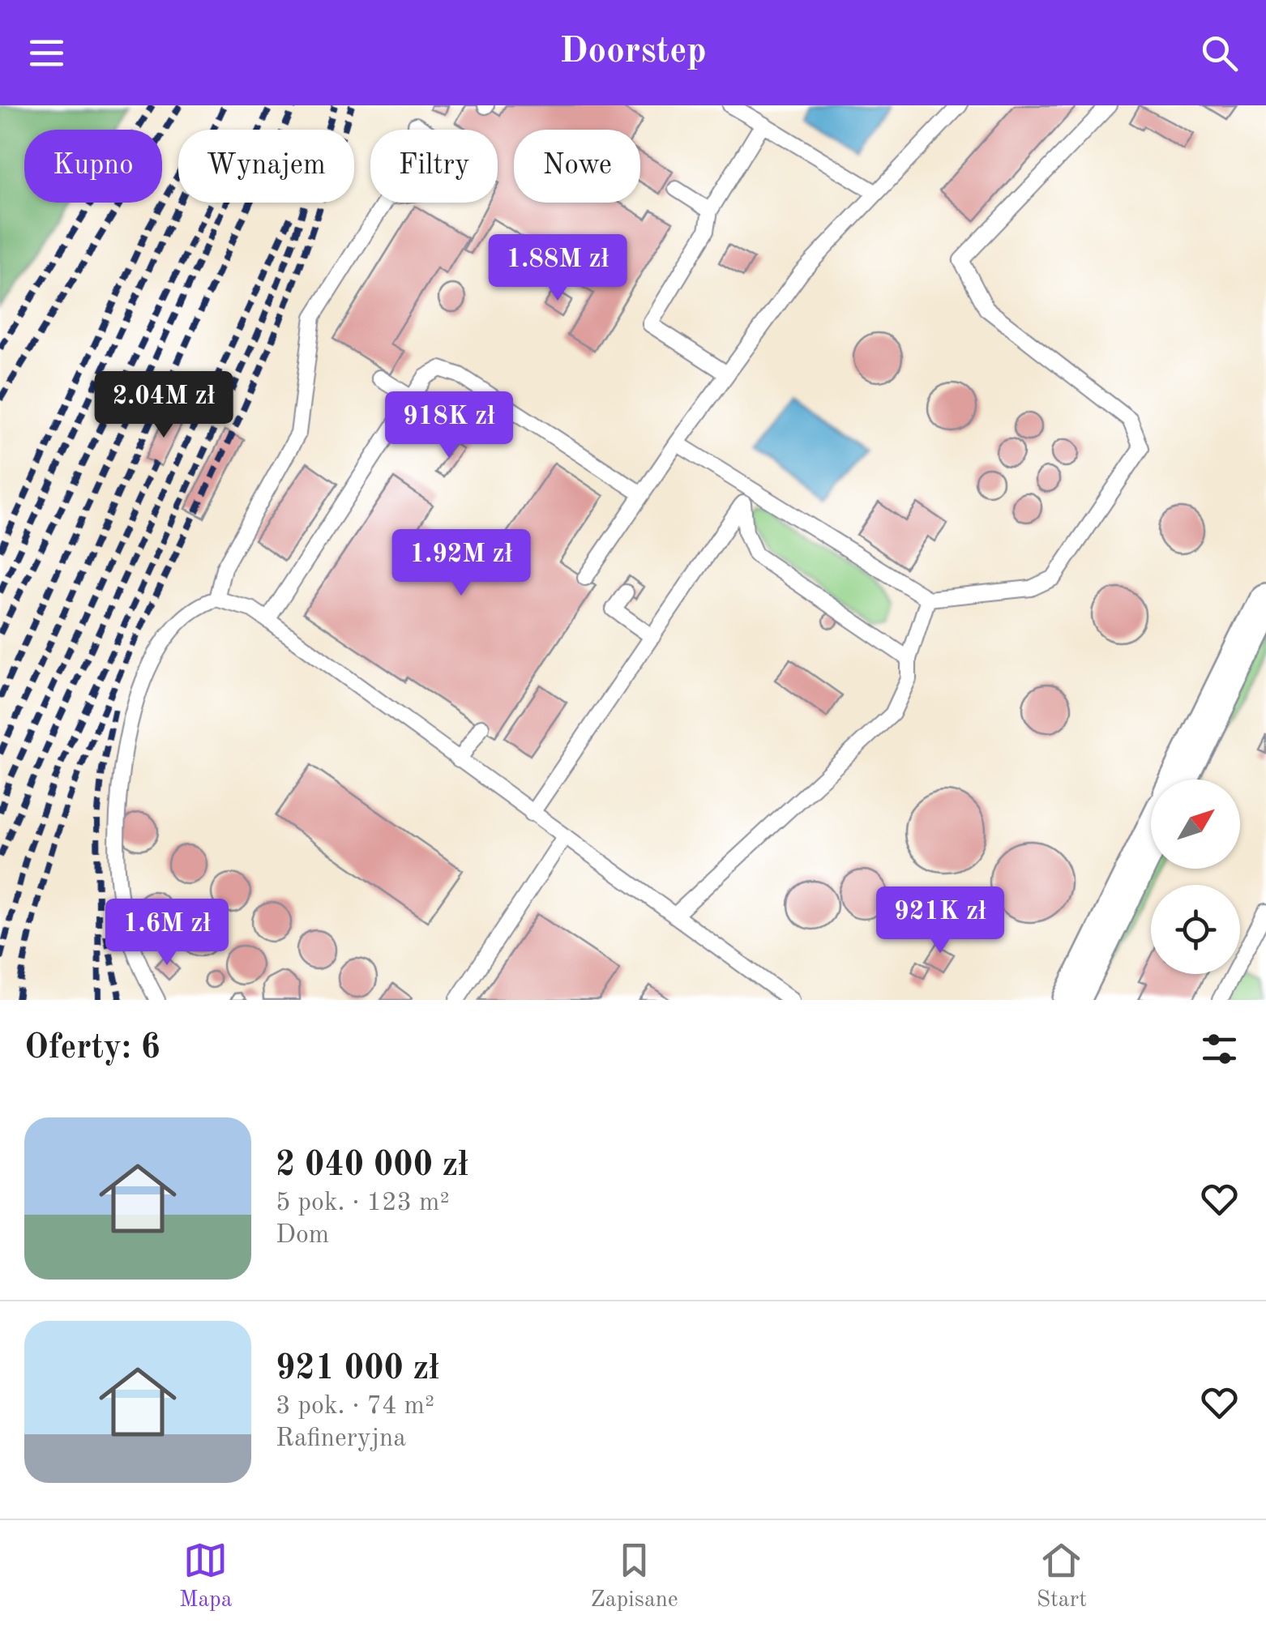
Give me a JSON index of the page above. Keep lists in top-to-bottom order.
{
  "north": "top right",
  "page": {
    "header": "Doorstep",
    "chip": [
      "Kupno",
      "Wynajem",
      "Filtry",
      "Nowe"
    ],
    "price": [
      "1.88M zł",
      "2.04M zł",
      "918K zł",
      "1.92M zł",
      "921K zł",
      "1.6M zł"
    ],
    "heading": "Oferty: 6",
    "list": [
      {
        "name": "2 040 000 zł",
        "note": "5 pok. · 123 m² · Dom"
      },
      {
        "name": "921 000 zł",
        "note": "3 pok. · 74 m² · Rafineryjna"
      }
    ],
    "tabs": ["Mapa", "Zapisane", "Start"]
  }
}
